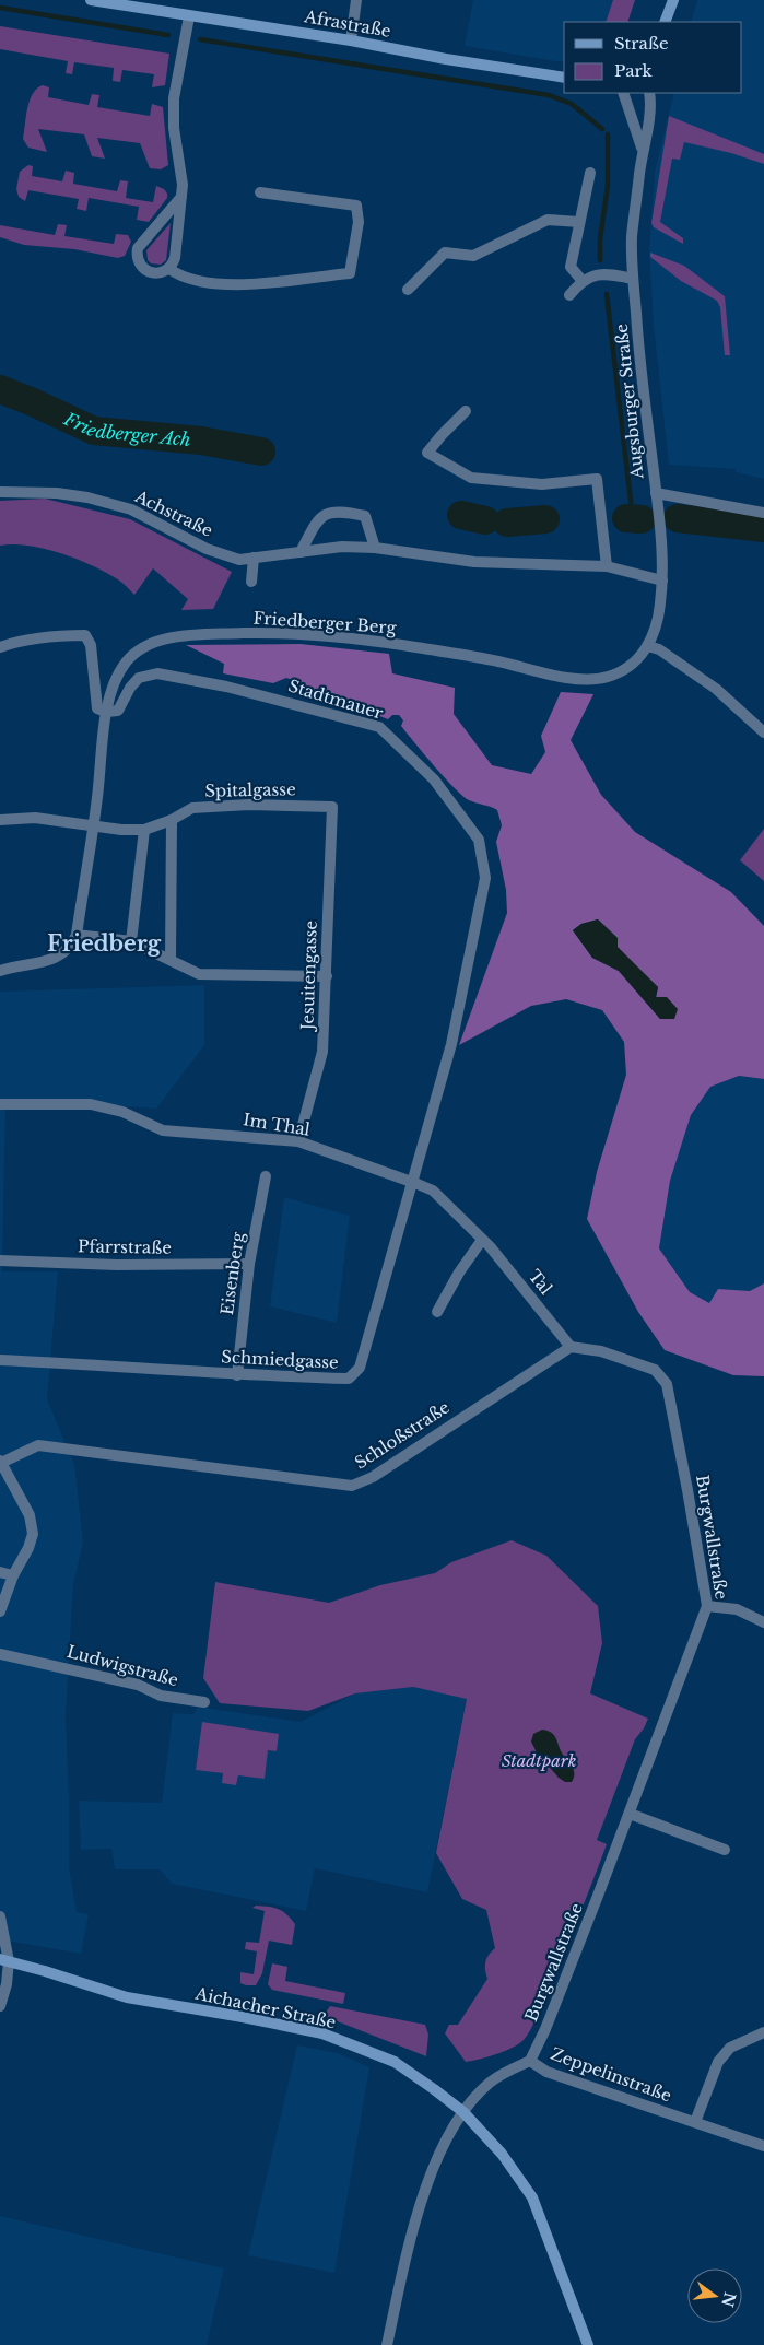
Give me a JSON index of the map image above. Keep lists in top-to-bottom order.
{
  "streets": {
    "main road": ["Afrastraße", "Aichacher Straße"],
    "street": [
      "Augsburger Straße",
      "Achstraße",
      "Friedberger Berg",
      "Stadtmauer",
      "Spitalgasse",
      "Jesuitengasse",
      "Im Thal",
      "Pfarrstraße",
      "Eisenberg",
      "Tal",
      "Schmiedgasse",
      "Schloßstraße",
      "Burgwallstraße",
      "Ludwigstraße",
      "Zeppelinstraße"
    ]
  },
  "crossings": [
    ["Augsburger Straße", "Achstraße"],
    ["Augsburger Straße", "Friedberger Berg"],
    ["Friedberger Berg", "Stadtmauer"],
    ["Stadtmauer", "Im Thal"],
    ["Stadtmauer", "Tal"],
    ["Stadtmauer", "Schmiedgasse"],
    ["Spitalgasse", "Jesuitengasse"],
    ["Jesuitengasse", "Im Thal"],
    ["Im Thal", "Tal"],
    ["Im Thal", "Schmiedgasse"],
    ["Pfarrstraße", "Eisenberg"],
    ["Eisenberg", "Schmiedgasse"],
    ["Tal", "Schmiedgasse"],
    ["Tal", "Schloßstraße"],
    ["Tal", "Burgwallstraße"],
    ["Schloßstraße", "Burgwallstraße"],
    ["Burgwallstraße", "Zeppelinstraße"],
    ["Aichacher Straße", "Zeppelinstraße"]
  ],
  "districts": ["Friedberg"],
  "water": ["Friedberger Ach"],
  "parks": ["Stadtpark"],
  "legend": ["Straße", "Park"],
  "north": "right"
}
